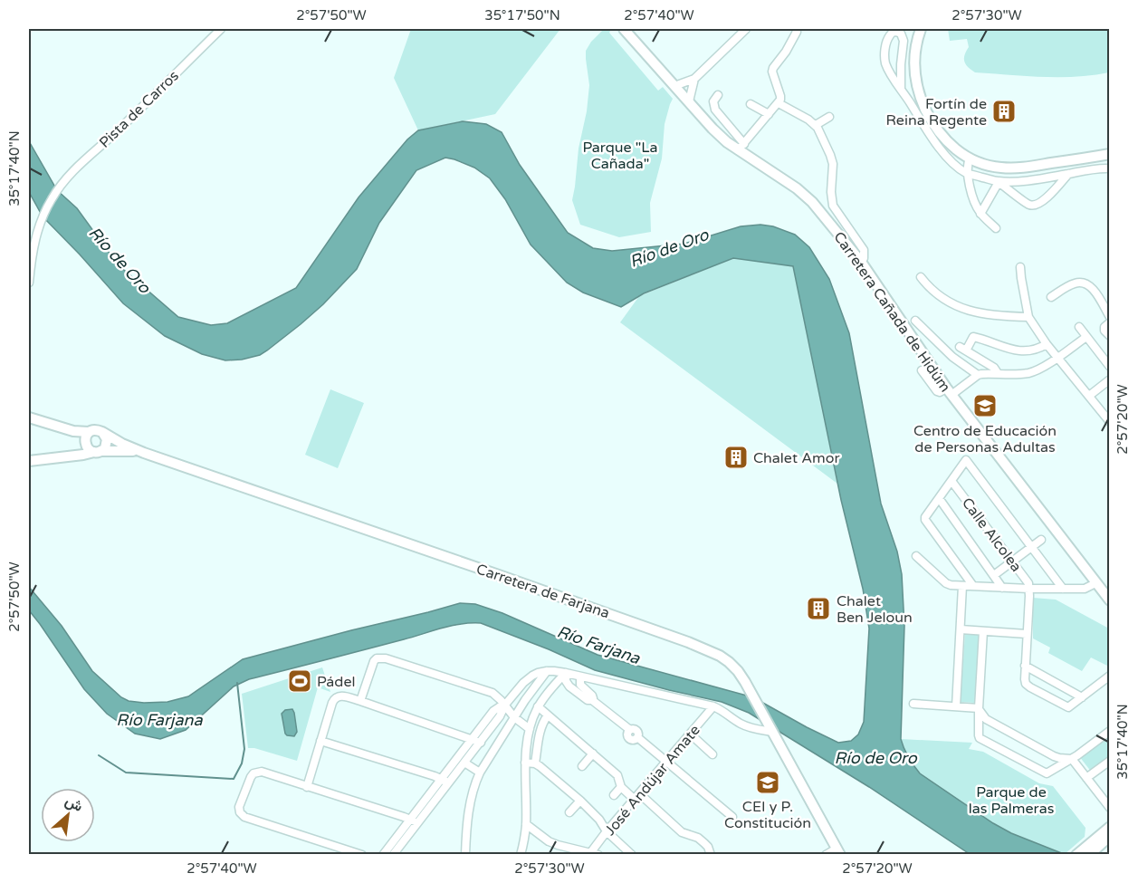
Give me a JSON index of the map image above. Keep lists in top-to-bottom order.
{
  "streets": {
    "street": [
      "Pista de Carros",
      "Carretera Cañada de Hidúm",
      "Calle Alcolea",
      "Carretera de Farjana",
      "José Andújar Amate"
    ]
  },
  "water": ["Río de Oro", "Río Farjana"],
  "parks": ["Parque \"La Cañada\"", "Parque de las Palmeras"],
  "places": {
    "building": ["Fortín de Reina Regente", "Chalet Amor", "Chalet Ben Jeloun"],
    "school or university": ["Centro de Educación de Personas Adultas", "CEI y P. Constitución"],
    "sports": ["Pádel"]
  },
  "north": "top right",
  "coordinates": [
    "2°57'50\"W",
    "35°17'50\"N",
    "2°57'40\"W",
    "2°57'30\"W",
    "35°17'40\"N",
    "2°57'20\"W"
  ]
}
